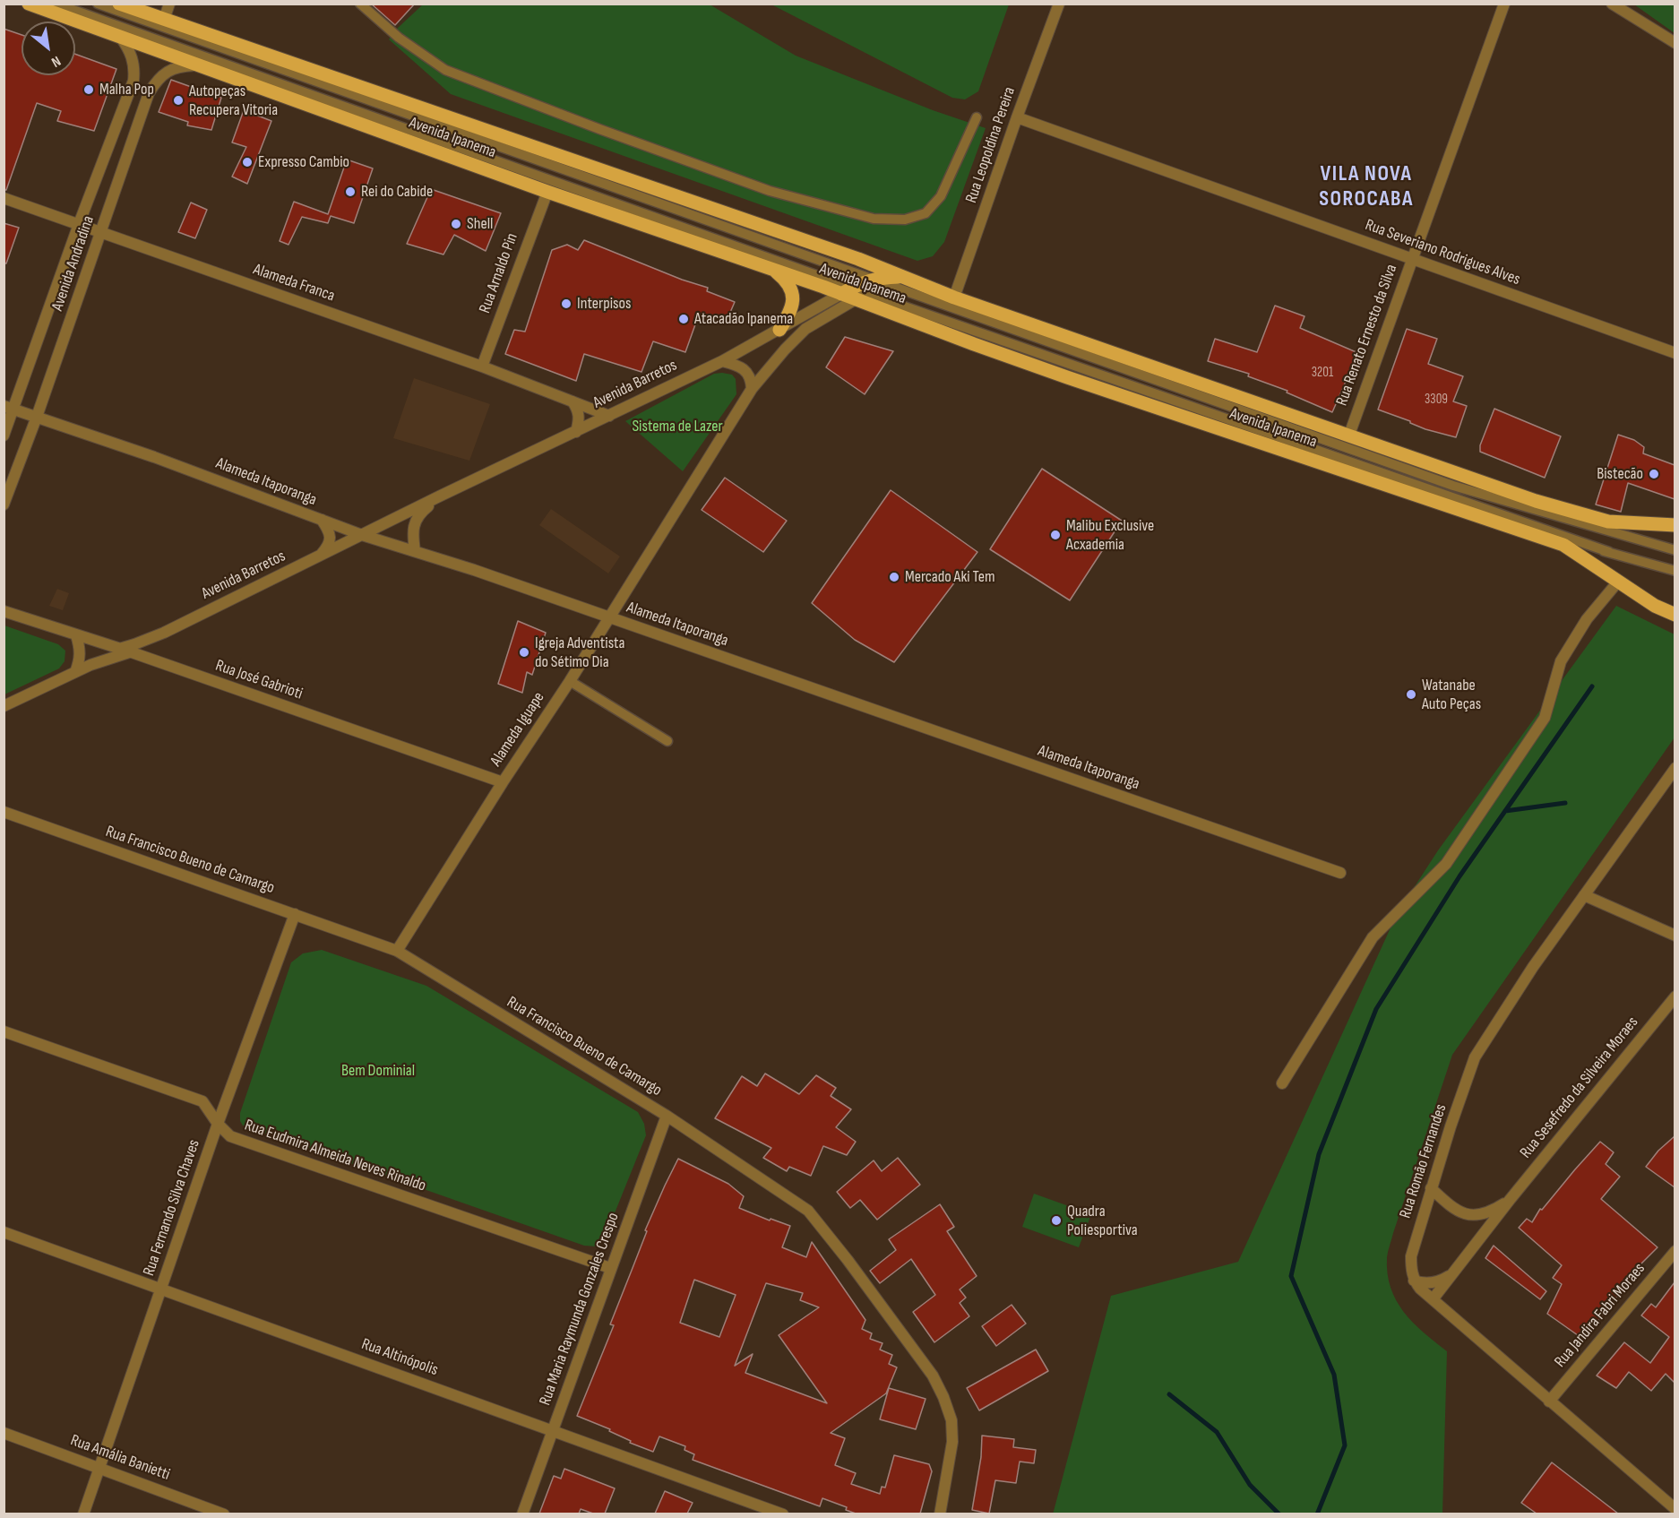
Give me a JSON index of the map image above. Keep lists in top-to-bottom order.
{
  "streets": {
    "main road": ["Avenida Ipanema"],
    "street": [
      "Rua Leopoldina Pereira",
      "Rua Severiano Rodrigues Alves",
      "Avenida Andradina",
      "Rua Arnaldo Pin",
      "Alameda Franca",
      "Rua Renato Ernesto da Silva",
      "Avenida Barretos",
      "Alameda Itaporanga",
      "Rua José Gabrioti",
      "Alameda Iguape",
      "Rua Francisco Bueno de Camargo",
      "Rua Sesefredo da Silveira Moraes",
      "Rua Eudmira Almeida Neves Rinaldo",
      "Rua Romão Fernandes",
      "Rua Fernando Silva Chaves",
      "Rua Maria Raymunda Gonzales Crespo",
      "Rua Jandira Fabri Moraes",
      "Rua Altinópolis",
      "Rua Amália Banietti"
    ]
  },
  "crossings": [
    ["Avenida Ipanema", "Rua Leopoldina Pereira"],
    ["Avenida Ipanema", "Avenida Andradina"],
    ["Avenida Ipanema", "Rua Arnaldo Pin"],
    ["Avenida Ipanema", "Rua Renato Ernesto da Silva"],
    ["Avenida Ipanema", "Avenida Barretos"],
    ["Avenida Ipanema", "Alameda Iguape"],
    ["Rua Leopoldina Pereira", "Rua Severiano Rodrigues Alves"],
    ["Rua Severiano Rodrigues Alves", "Rua Renato Ernesto da Silva"],
    ["Avenida Andradina", "Alameda Franca"],
    ["Avenida Andradina", "Alameda Itaporanga"],
    ["Rua Arnaldo Pin", "Alameda Franca"],
    ["Alameda Franca", "Avenida Barretos"],
    ["Avenida Barretos", "Alameda Itaporanga"],
    ["Avenida Barretos", "Rua José Gabrioti"],
    ["Avenida Barretos", "Alameda Iguape"],
    ["Alameda Itaporanga", "Alameda Iguape"],
    ["Rua José Gabrioti", "Alameda Iguape"],
    ["Alameda Iguape", "Rua Francisco Bueno de Camargo"],
    ["Rua Francisco Bueno de Camargo", "Rua Fernando Silva Chaves"],
    ["Rua Francisco Bueno de Camargo", "Rua Maria Raymunda Gonzales Crespo"],
    ["Rua Eudmira Almeida Neves Rinaldo", "Rua Fernando Silva Chaves"],
    ["Rua Eudmira Almeida Neves Rinaldo", "Rua Maria Raymunda Gonzales Crespo"],
    ["Rua Fernando Silva Chaves", "Rua Altinópolis"],
    ["Rua Fernando Silva Chaves", "Rua Amália Banietti"],
    ["Rua Maria Raymunda Gonzales Crespo", "Rua Altinópolis"]
  ],
  "districts": ["VILA NOVA SOROCABA"],
  "parks": ["Sistema de Lazer", "Bem Dominial"],
  "places": [
    "Malha Pop",
    "Autopeças Recupera Vitoria",
    "Expresso Cambio",
    "Rei do Cabide",
    "Shell",
    "Interpisos",
    "Atacadão Ipanema",
    "Bistecão",
    "Malibu Exclusive Acxademia",
    "Mercado Aki Tem",
    "Igreja Adventista do Sétimo Dia",
    "Watanabe Auto Peças",
    "Quadra Poliesportiva"
  ],
  "house_numbers": ["3201", "3309"],
  "north": "bottom right"
}
